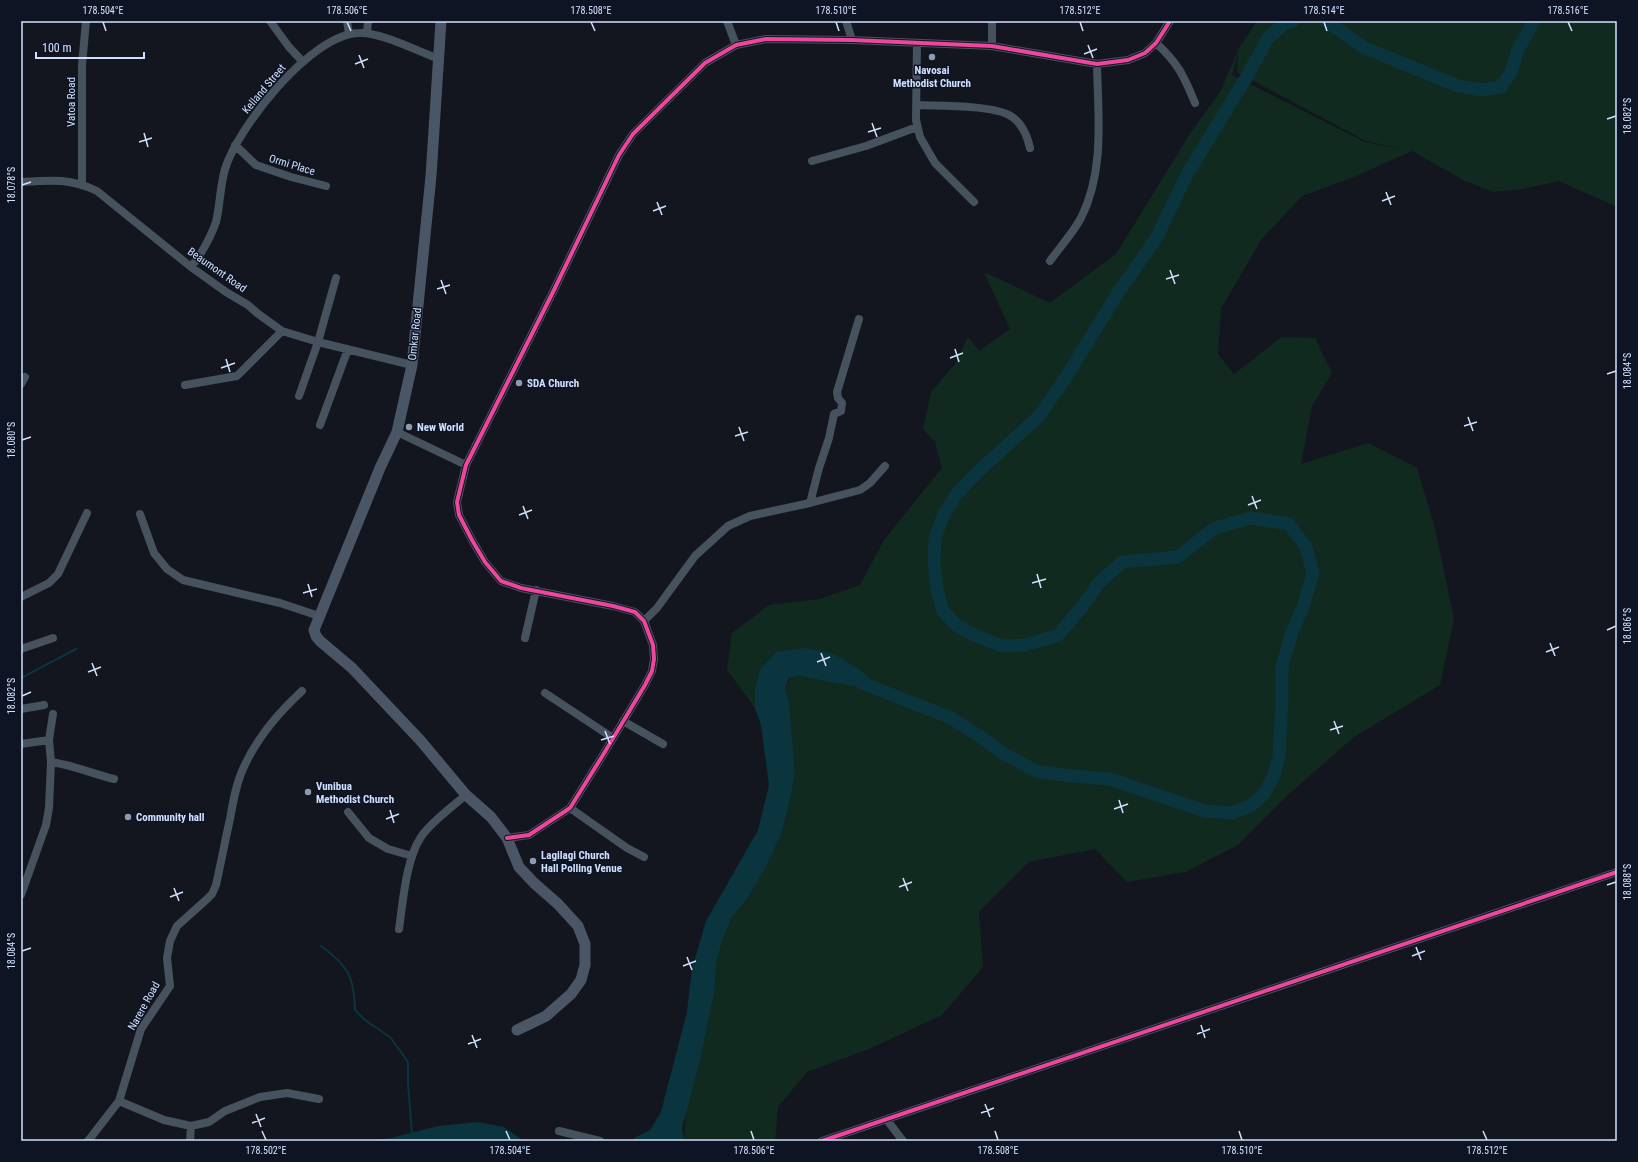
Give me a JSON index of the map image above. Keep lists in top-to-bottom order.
{
  "streets": {
    "street": [
      "Kelland Street",
      "Vatoa Road",
      "Ormi Place",
      "Beaumont Road",
      "Omkar Road",
      "Narere Road"
    ]
  },
  "crossings": [
    ["Kelland Street", "Ormi Place"],
    ["Kelland Street", "Beaumont Road"],
    ["Kelland Street", "Omkar Road"],
    ["Vatoa Road", "Beaumont Road"],
    ["Beaumont Road", "Omkar Road"]
  ],
  "places": [
    "Navosai Methodist Church",
    "SDA Church",
    "New World",
    "Vunibua Methodist Church",
    "Community hall",
    "Lagilagi Church Hall Polling Venue"
  ],
  "scale_bar": "100 m",
  "coordinates": [
    "178.504°E",
    "178.506°E",
    "178.508°E",
    "178.510°E",
    "178.512°E",
    "178.514°E",
    "178.516°E",
    "18.082°S",
    "18.078°S",
    "18.084°S",
    "18.080°S",
    "18.086°S",
    "18.088°S",
    "178.502°E"
  ]
}
